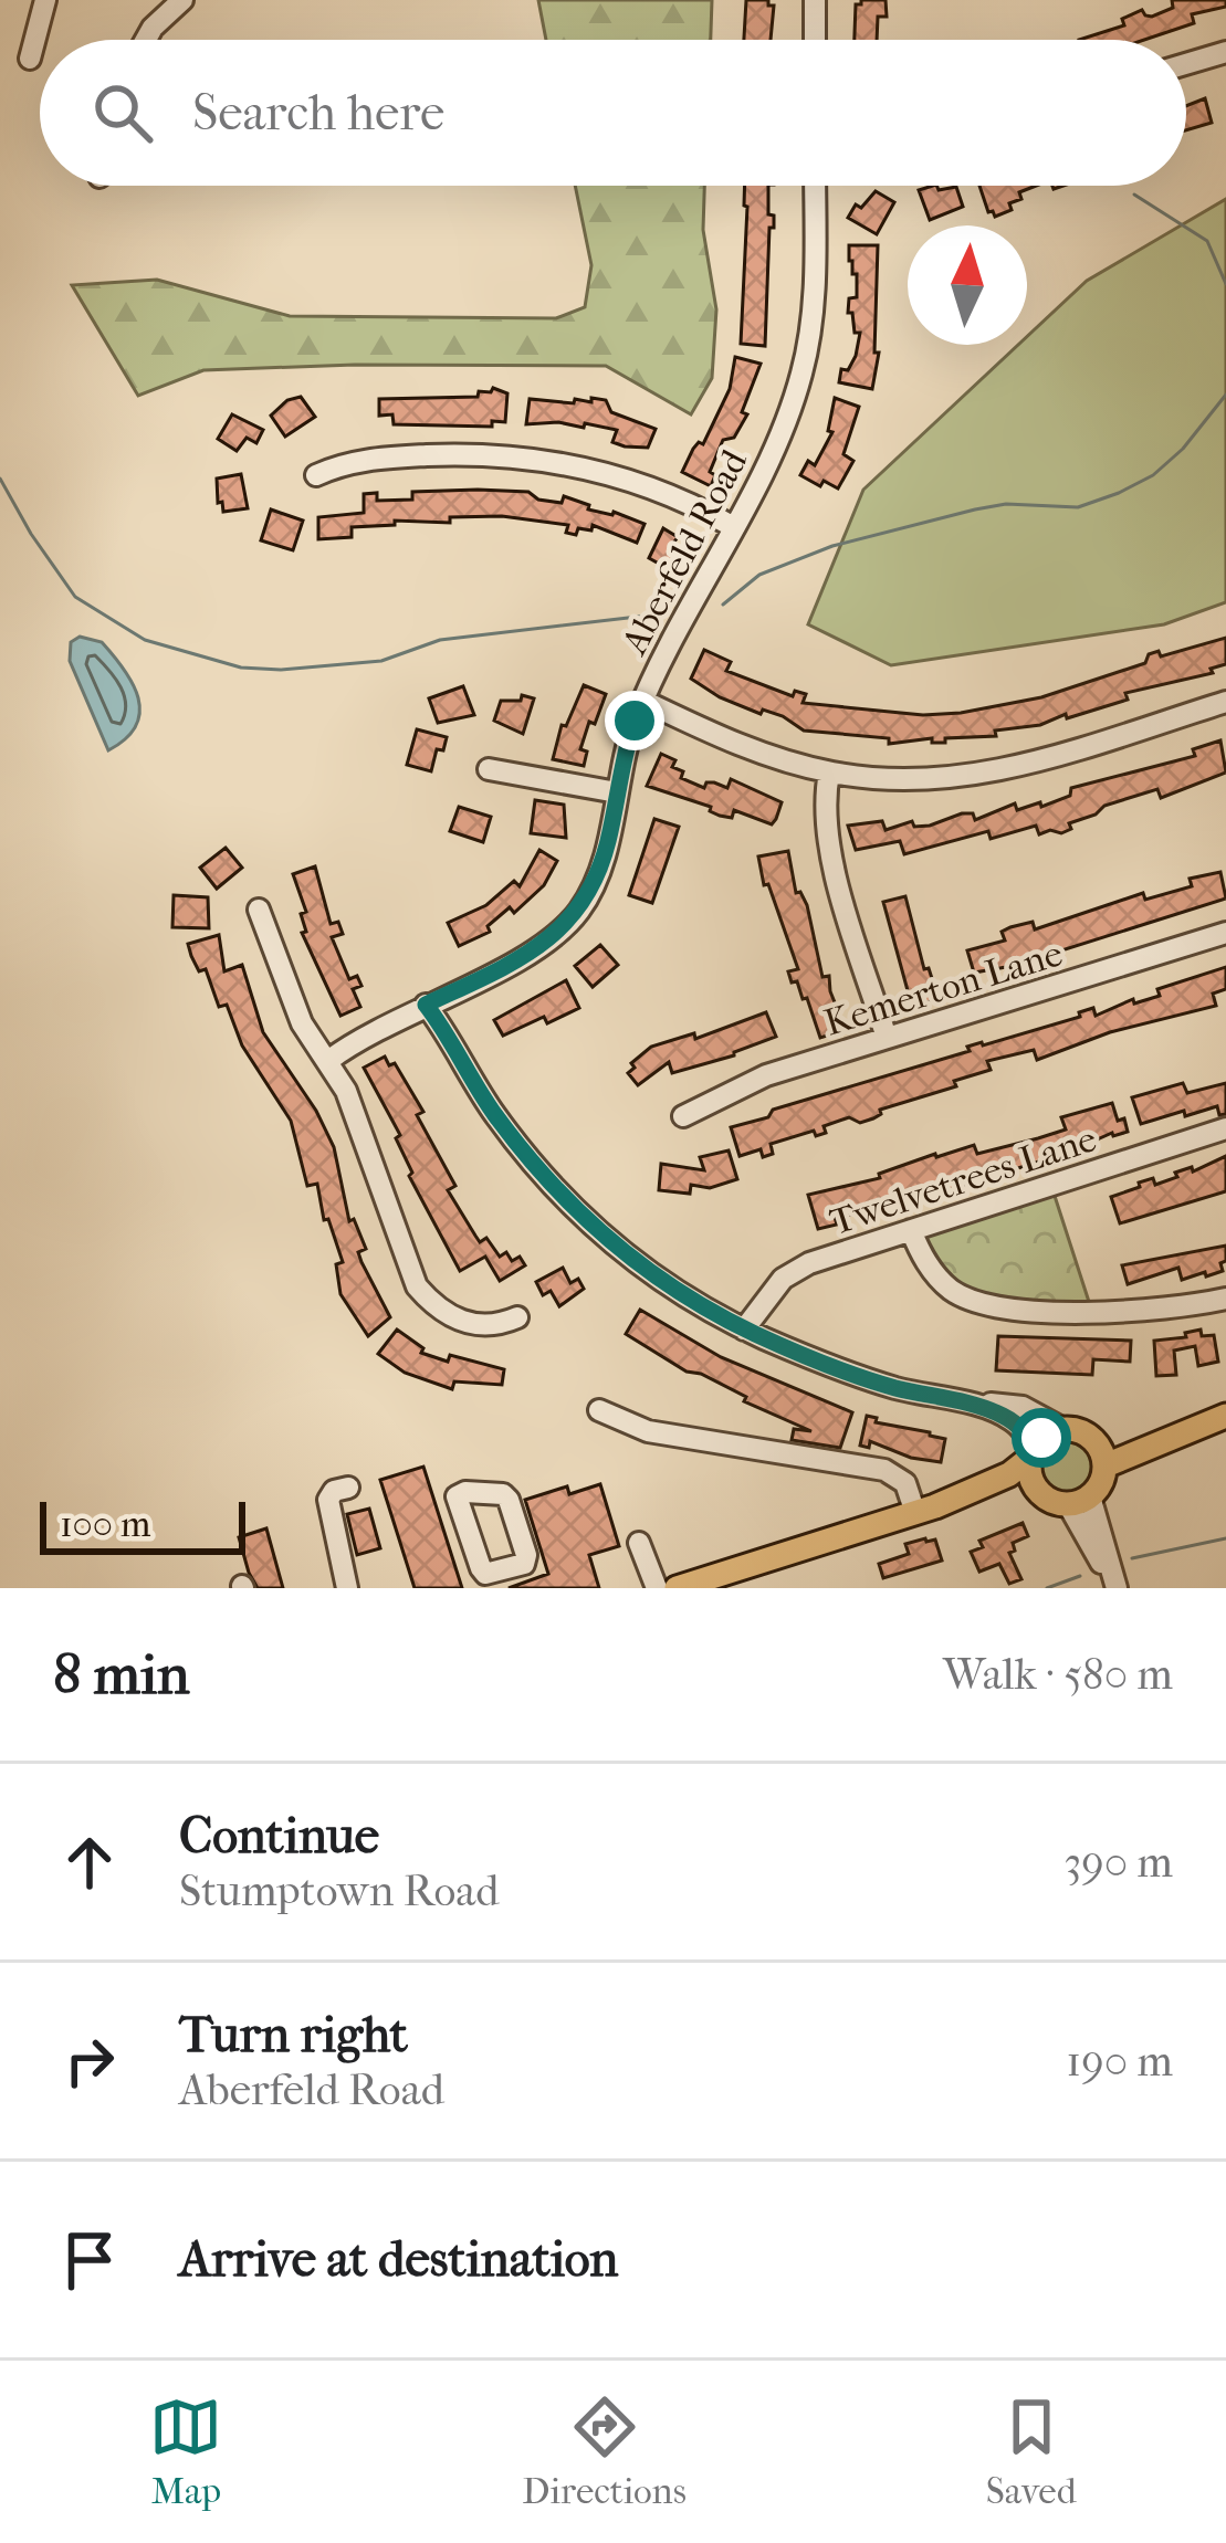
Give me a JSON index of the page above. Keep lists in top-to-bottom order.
{
  "streets": {
    "street": ["Aberfeld Road", "Kemerton Lane", "Twelvetrees Lane"]
  },
  "scale_bar": "100 m",
  "north": "top",
  "page": {
    "search": "Search here",
    "scale": "100 m",
    "heading": ["8 min", "Walk · 580 m"],
    "list": [
      ["Continue", "Stumptown Road", "390 m"],
      ["Turn right", "Aberfeld Road", "190 m"],
      "Arrive at destination"
    ],
    "nav": ["Map", "Directions", "Saved"]
  }
}
